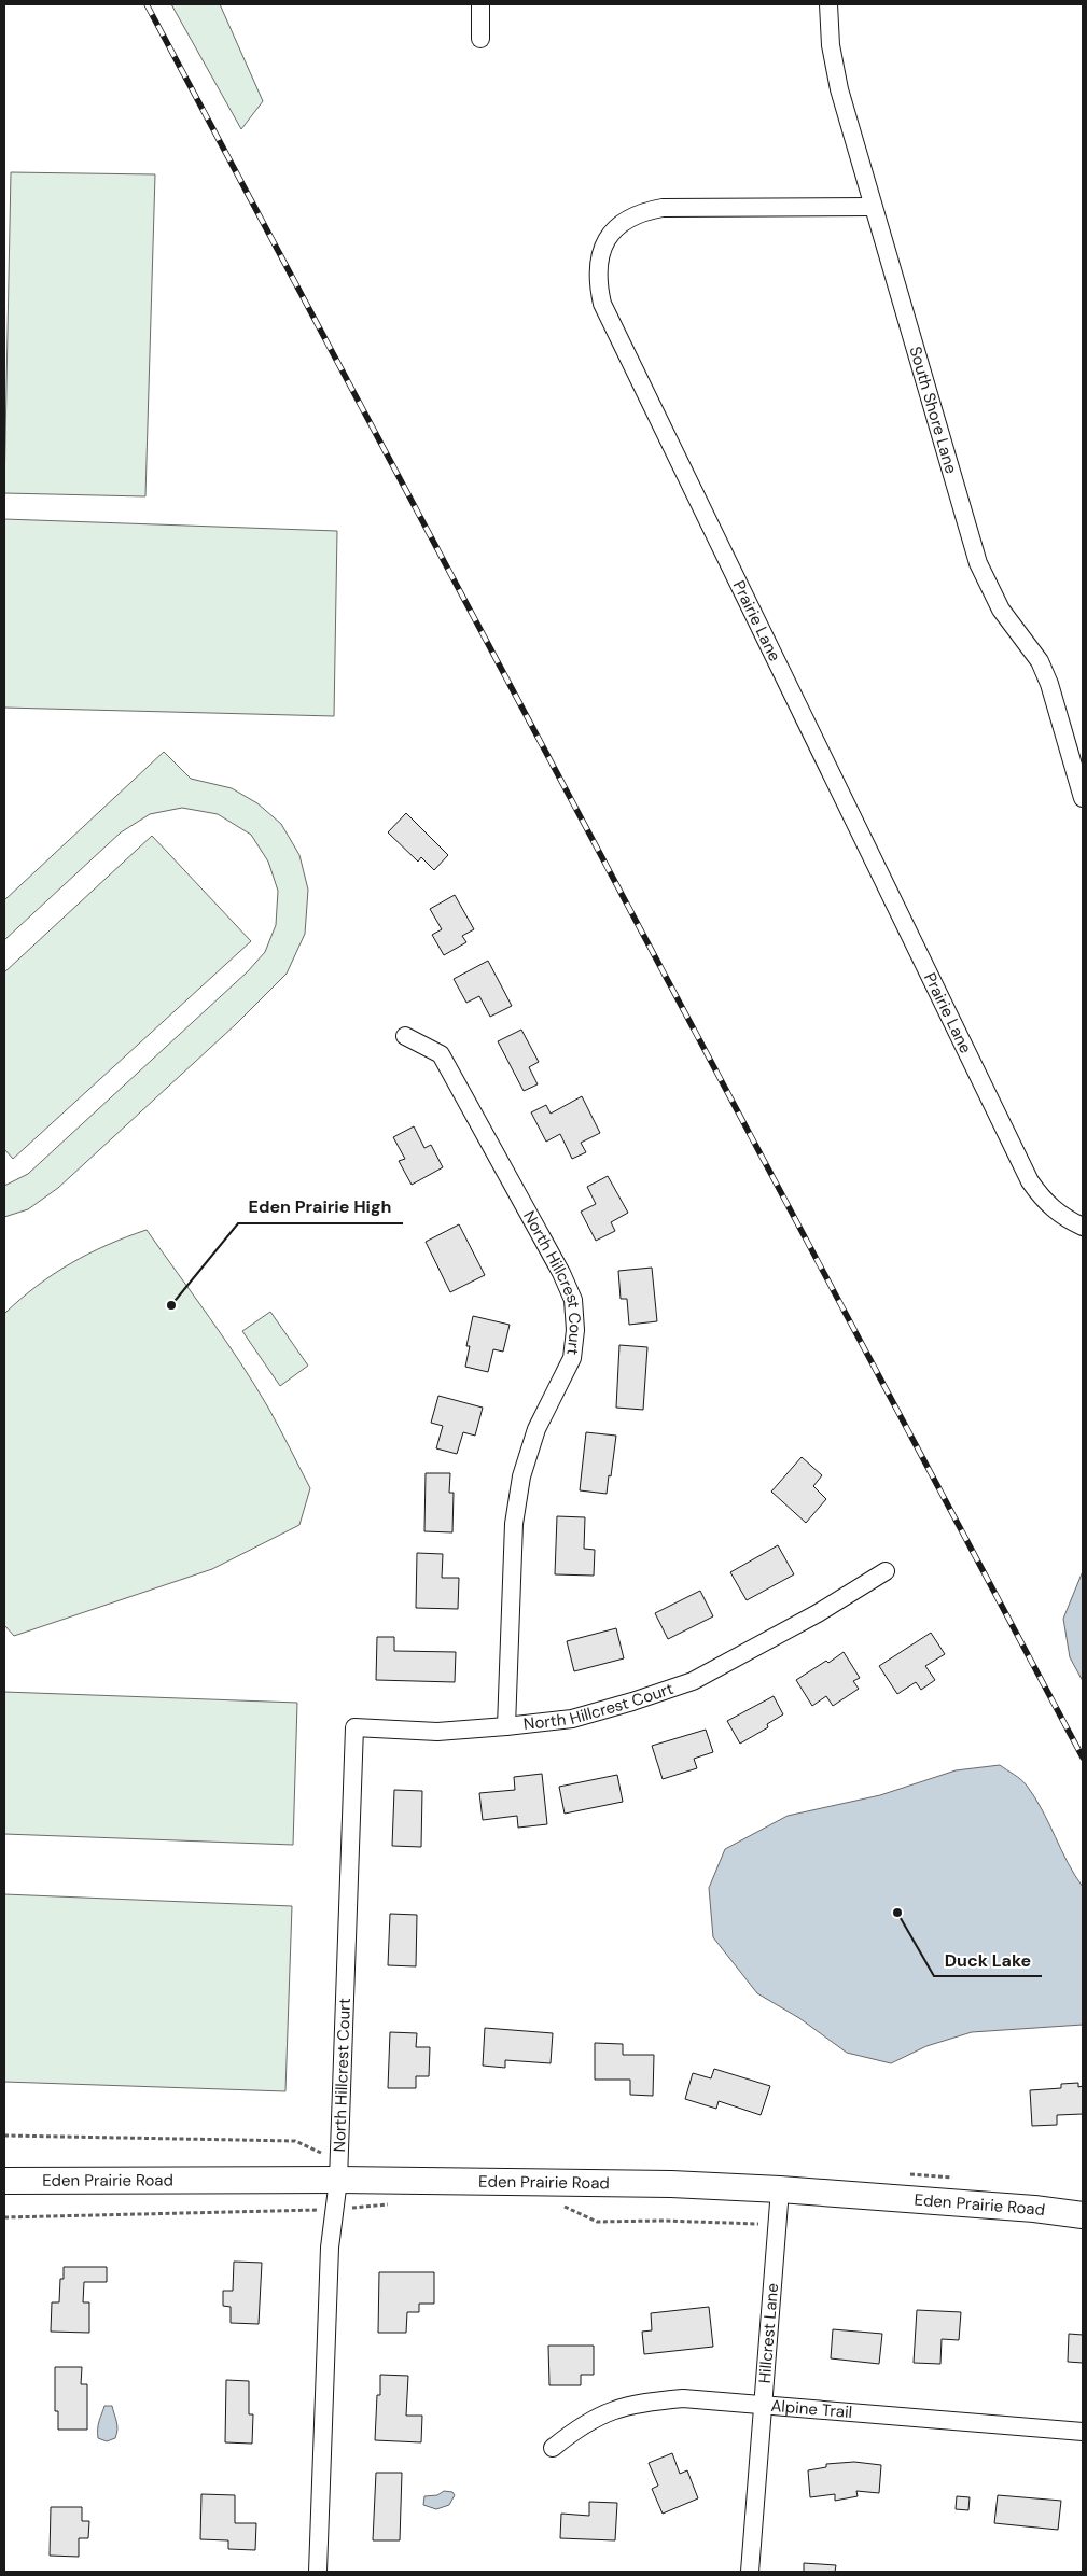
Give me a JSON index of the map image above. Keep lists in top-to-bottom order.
{
  "streets": {
    "main road": ["Eden Prairie Road"],
    "street": [
      "South Shore Lane",
      "Prairie Lane",
      "North Hillcrest Court",
      "Hillcrest Lane",
      "Alpine Trail"
    ]
  },
  "crossings": [
    ["South Shore Lane", "Prairie Lane"],
    ["North Hillcrest Court", "Eden Prairie Road"],
    ["Eden Prairie Road", "Hillcrest Lane"],
    ["Hillcrest Lane", "Alpine Trail"]
  ],
  "places": ["Eden Prairie High", "Duck Lake"]
}
